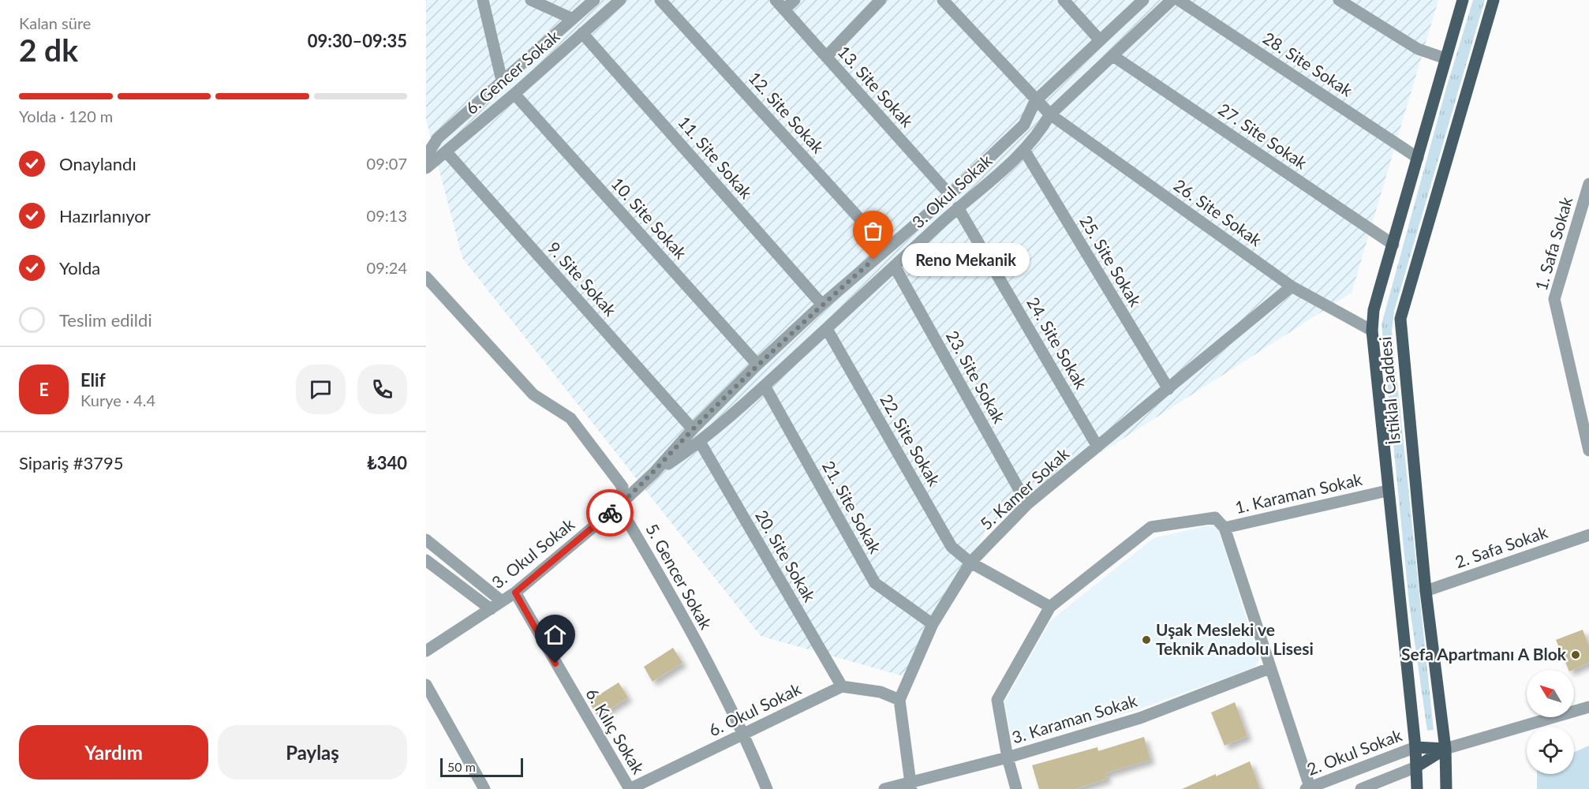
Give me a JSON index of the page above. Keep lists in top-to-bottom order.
{
  "streets": {
    "main road": ["İstiklal Caddesi"],
    "street": [
      "28. Site Sokak",
      "6. Gencer Sokak",
      "13. Site Sokak",
      "12. Site Sokak",
      "27. Site Sokak",
      "11. Site Sokak",
      "3. Okul Sokak",
      "26. Site Sokak",
      "10. Site Sokak",
      "1. Safa Sokak",
      "25. Site Sokak",
      "9. Site Sokak",
      "24. Site Sokak",
      "23. Site Sokak",
      "22. Site Sokak",
      "5. Kamer Sokak",
      "1. Karaman Sokak",
      "21. Site Sokak",
      "2. Safa Sokak",
      "20. Site Sokak",
      "5. Gencer Sokak",
      "6. Okul Sokak",
      "3. Karaman Sokak",
      "6. Kılıç Sokak",
      "2. Okul Sokak"
    ]
  },
  "crossings": [
    ["28. Site Sokak", "3. Okul Sokak"],
    ["28. Site Sokak", "İstiklal Caddesi"],
    ["6. Gencer Sokak", "11. Site Sokak"],
    ["6. Gencer Sokak", "10. Site Sokak"],
    ["6. Gencer Sokak", "9. Site Sokak"],
    ["13. Site Sokak", "3. Okul Sokak"],
    ["12. Site Sokak", "3. Okul Sokak"],
    ["27. Site Sokak", "3. Okul Sokak"],
    ["27. Site Sokak", "İstiklal Caddesi"],
    ["11. Site Sokak", "3. Okul Sokak"],
    ["3. Okul Sokak", "26. Site Sokak"],
    ["3. Okul Sokak", "10. Site Sokak"],
    ["3. Okul Sokak", "25. Site Sokak"],
    ["3. Okul Sokak", "9. Site Sokak"],
    ["3. Okul Sokak", "24. Site Sokak"],
    ["3. Okul Sokak", "23. Site Sokak"],
    ["3. Okul Sokak", "22. Site Sokak"],
    ["3. Okul Sokak", "21. Site Sokak"],
    ["3. Okul Sokak", "20. Site Sokak"],
    ["3. Okul Sokak", "5. Gencer Sokak"],
    ["3. Okul Sokak", "6. Kılıç Sokak"],
    ["26. Site Sokak", "İstiklal Caddesi"],
    ["26. Site Sokak", "5. Kamer Sokak"],
    ["25. Site Sokak", "5. Kamer Sokak"],
    ["24. Site Sokak", "5. Kamer Sokak"],
    ["23. Site Sokak", "5. Kamer Sokak"],
    ["İstiklal Caddesi", "1. Karaman Sokak"],
    ["İstiklal Caddesi", "2. Safa Sokak"],
    ["İstiklal Caddesi", "2. Okul Sokak"],
    ["22. Site Sokak", "5. Kamer Sokak"],
    ["22. Site Sokak", "1. Karaman Sokak"],
    ["5. Kamer Sokak", "21. Site Sokak"],
    ["1. Karaman Sokak", "3. Karaman Sokak"],
    ["20. Site Sokak", "6. Okul Sokak"],
    ["5. Gencer Sokak", "6. Okul Sokak"],
    ["6. Okul Sokak", "6. Kılıç Sokak"]
  ],
  "places": ["Reno Mekanik", "Uşak Mesleki ve Teknik Anadolu Lisesi", "Sefa Apartmanı A Blok"],
  "scale_bar": "50 m",
  "north": "top left",
  "page": {
    "heading": ["2 dk", "Kalan süre", "09:30–09:35"],
    "panel": [
      "Elif",
      "Kurye · 4.4",
      "Sipariş #3795",
      "₺340"
    ],
    "bar": "Yolda · 120 m",
    "list": [
      ["Onaylandı", "09:07"],
      ["Hazırlanıyor", "09:13"],
      ["Yolda", "09:24"],
      "Teslim edildi"
    ],
    "bubble": "Reno Mekanik",
    "round": "E",
    "buttons": ["Yardım", "Paylaş"],
    "scale": "50 m"
  }
}
